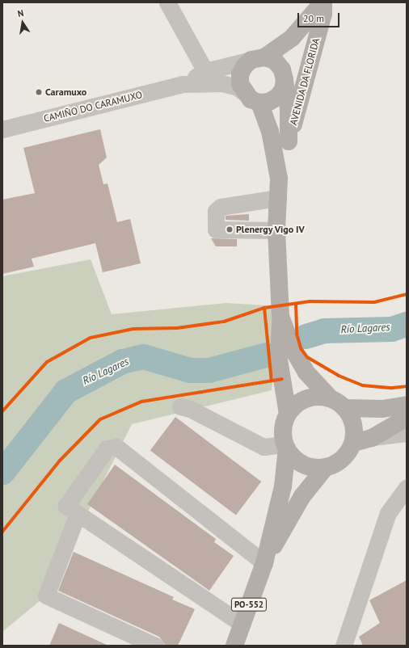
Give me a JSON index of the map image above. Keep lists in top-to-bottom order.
{
  "streets": {
    "main road": ["AVENIDA DA FLORIDA", "PO-552"],
    "street": ["CAMIÑO DO CARAMUXO"]
  },
  "crossings": [
    ["AVENIDA DA FLORIDA", "CAMIÑO DO CARAMUXO"]
  ],
  "water": ["Río Lagares"],
  "places": ["Caramuxo", "Plenergy Vigo IV"],
  "scale_bar": "20 m",
  "north": "top"
}
